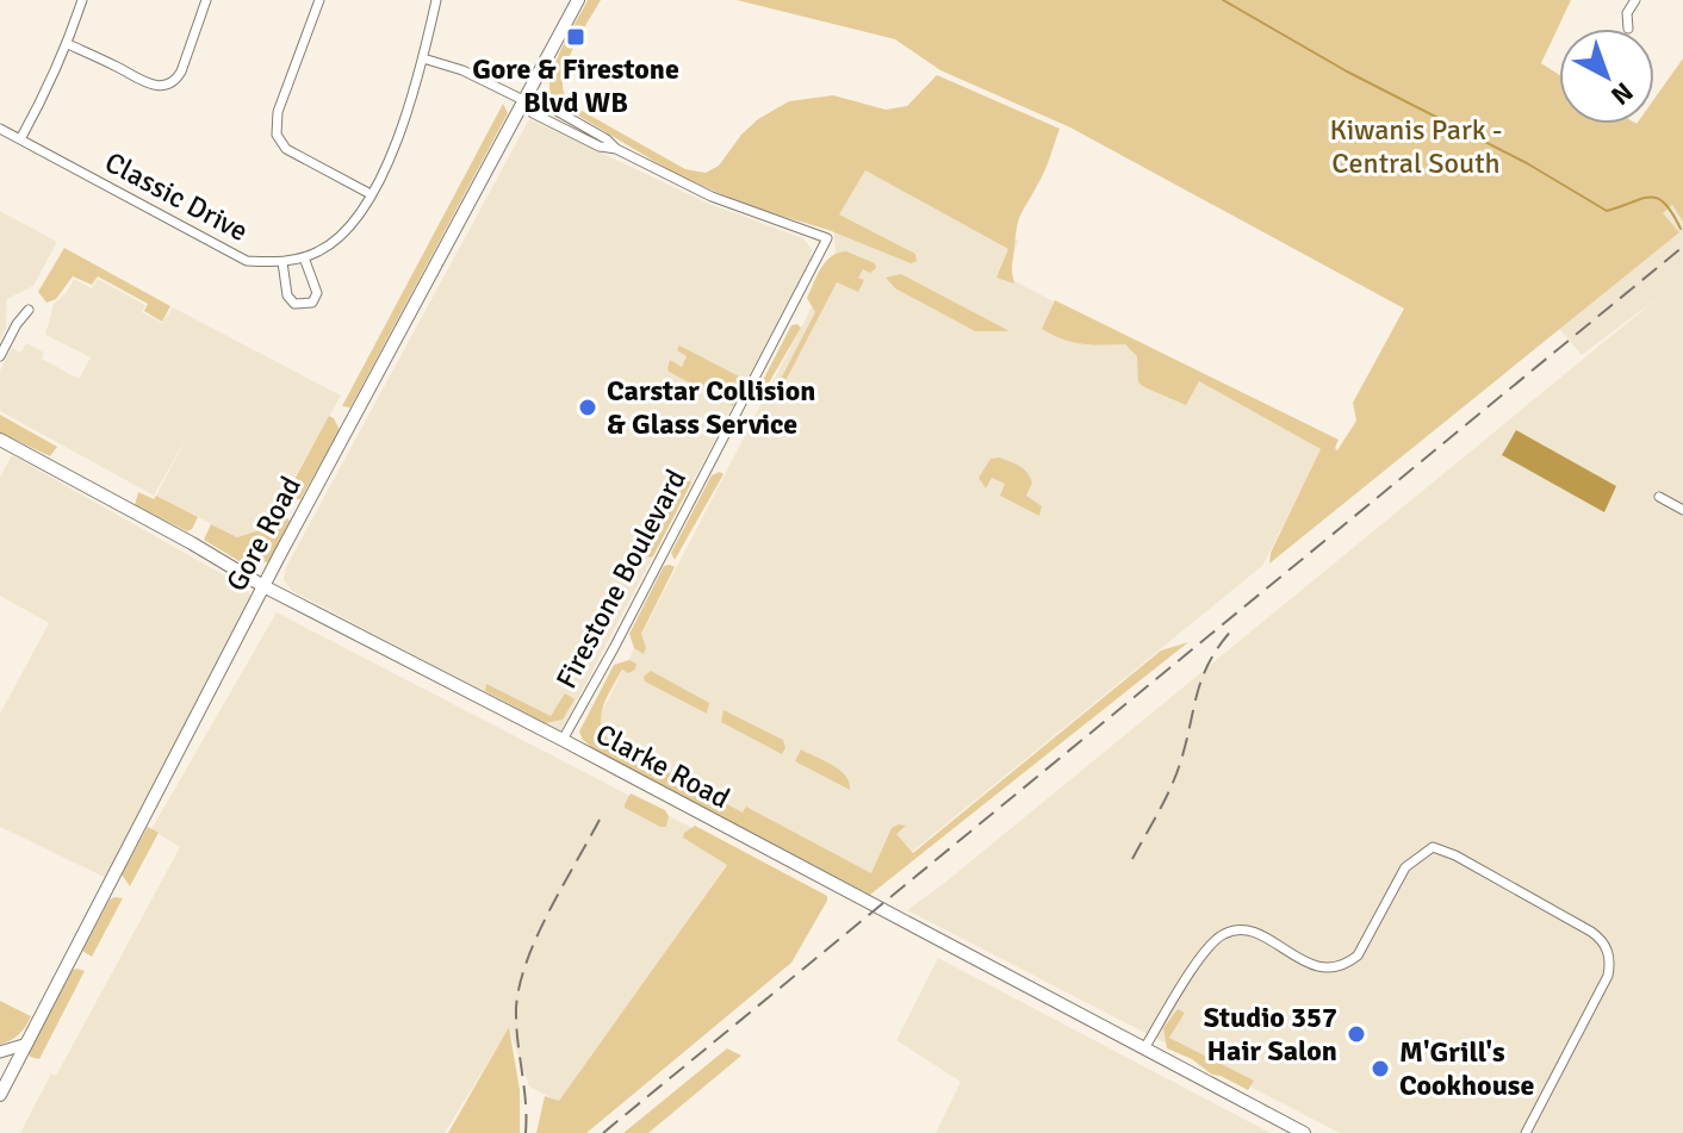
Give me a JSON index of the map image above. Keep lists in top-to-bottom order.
{
  "streets": {
    "main road": ["Gore Road", "Clarke Road"],
    "street": ["Classic Drive", "Firestone Boulevard"]
  },
  "crossings": [
    ["Classic Drive", "Firestone Boulevard"],
    ["Gore Road", "Firestone Boulevard"],
    ["Gore Road", "Clarke Road"],
    ["Firestone Boulevard", "Clarke Road"]
  ],
  "parks": ["Kiwanis Park - Central South"],
  "places": {
    "transit": ["Gore & Firestone Blvd WB"],
    "other": ["Carstar Collision & Glass Service", "Studio 357 Hair Salon", "M'Grill's Cookhouse"]
  },
  "north": "bottom right"
}
